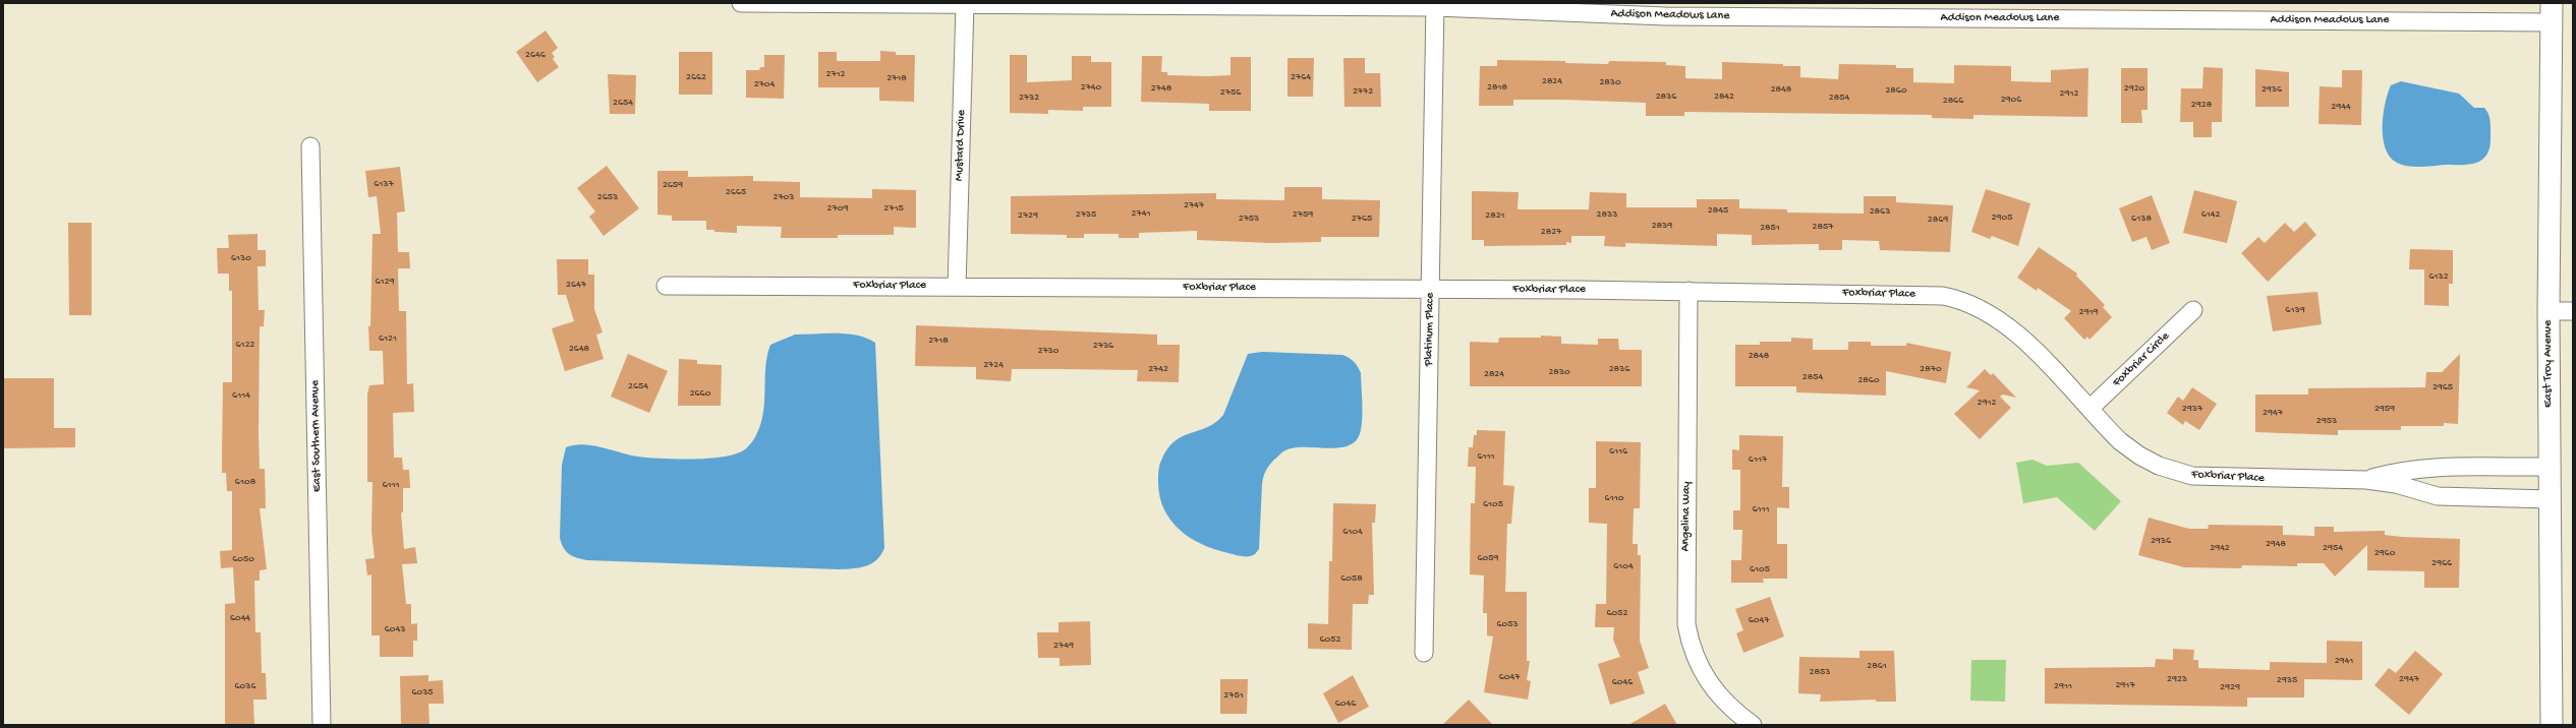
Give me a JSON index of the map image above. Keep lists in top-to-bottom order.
{
  "streets": {
    "street": [
      "Addison Meadows Lane",
      "Mustard Drive",
      "Foxbriar Place",
      "Platinum Place",
      "Foxbriar Circle",
      "East Troy Avenue",
      "East Southern Avenue",
      "Angelina Way"
    ]
  },
  "crossings": [
    ["Addison Meadows Lane", "Mustard Drive"],
    ["Addison Meadows Lane", "Platinum Place"],
    ["Addison Meadows Lane", "East Troy Avenue"],
    ["Mustard Drive", "Foxbriar Place"],
    ["Foxbriar Place", "Platinum Place"],
    ["Foxbriar Place", "Foxbriar Circle"],
    ["Foxbriar Place", "East Troy Avenue"],
    ["Foxbriar Place", "Angelina Way"]
  ],
  "house_numbers": [
    "2646",
    "2712",
    "2662",
    "2764",
    "2718",
    "2824",
    "2830",
    "2704",
    "2740",
    "2818",
    "2748",
    "2920",
    "2848",
    "2936",
    "2860",
    "2772",
    "2756",
    "2912",
    "2836",
    "2842",
    "2732",
    "2854",
    "2906",
    "2866",
    "2654",
    "2928",
    "2944",
    "6137",
    "2659",
    "2665",
    "2653",
    "2703",
    "2747",
    "2709",
    "2715",
    "2845",
    "2863",
    "2741",
    "2735",
    "2759",
    "2833",
    "6142",
    "2729",
    "2821",
    "2905",
    "2753",
    "2765",
    "6138",
    "2869",
    "2839",
    "2857",
    "2851",
    "2827",
    "6130",
    "6132",
    "6129",
    "2647",
    "6139",
    "2919",
    "6121",
    "2718",
    "6122",
    "2736",
    "2648",
    "2730",
    "2848",
    "2724",
    "2742",
    "2836",
    "2870",
    "2830",
    "2824",
    "2854",
    "2860",
    "2654",
    "2965",
    "2660",
    "6114",
    "2912",
    "2937",
    "2959",
    "2947",
    "2953",
    "6116",
    "6111",
    "6117",
    "6108",
    "6111",
    "6110",
    "6105",
    "6111",
    "6104",
    "2936",
    "2948",
    "2942",
    "2954",
    "2960",
    "6059",
    "6050",
    "2966",
    "6104",
    "6105",
    "6058",
    "6052",
    "6044",
    "6047",
    "6053",
    "6043",
    "6052",
    "2749",
    "2941",
    "2861",
    "2853",
    "6047",
    "2923",
    "2947",
    "2935",
    "6046",
    "2917",
    "6036",
    "2911",
    "2929",
    "6035",
    "2751",
    "6046"
  ]
}
